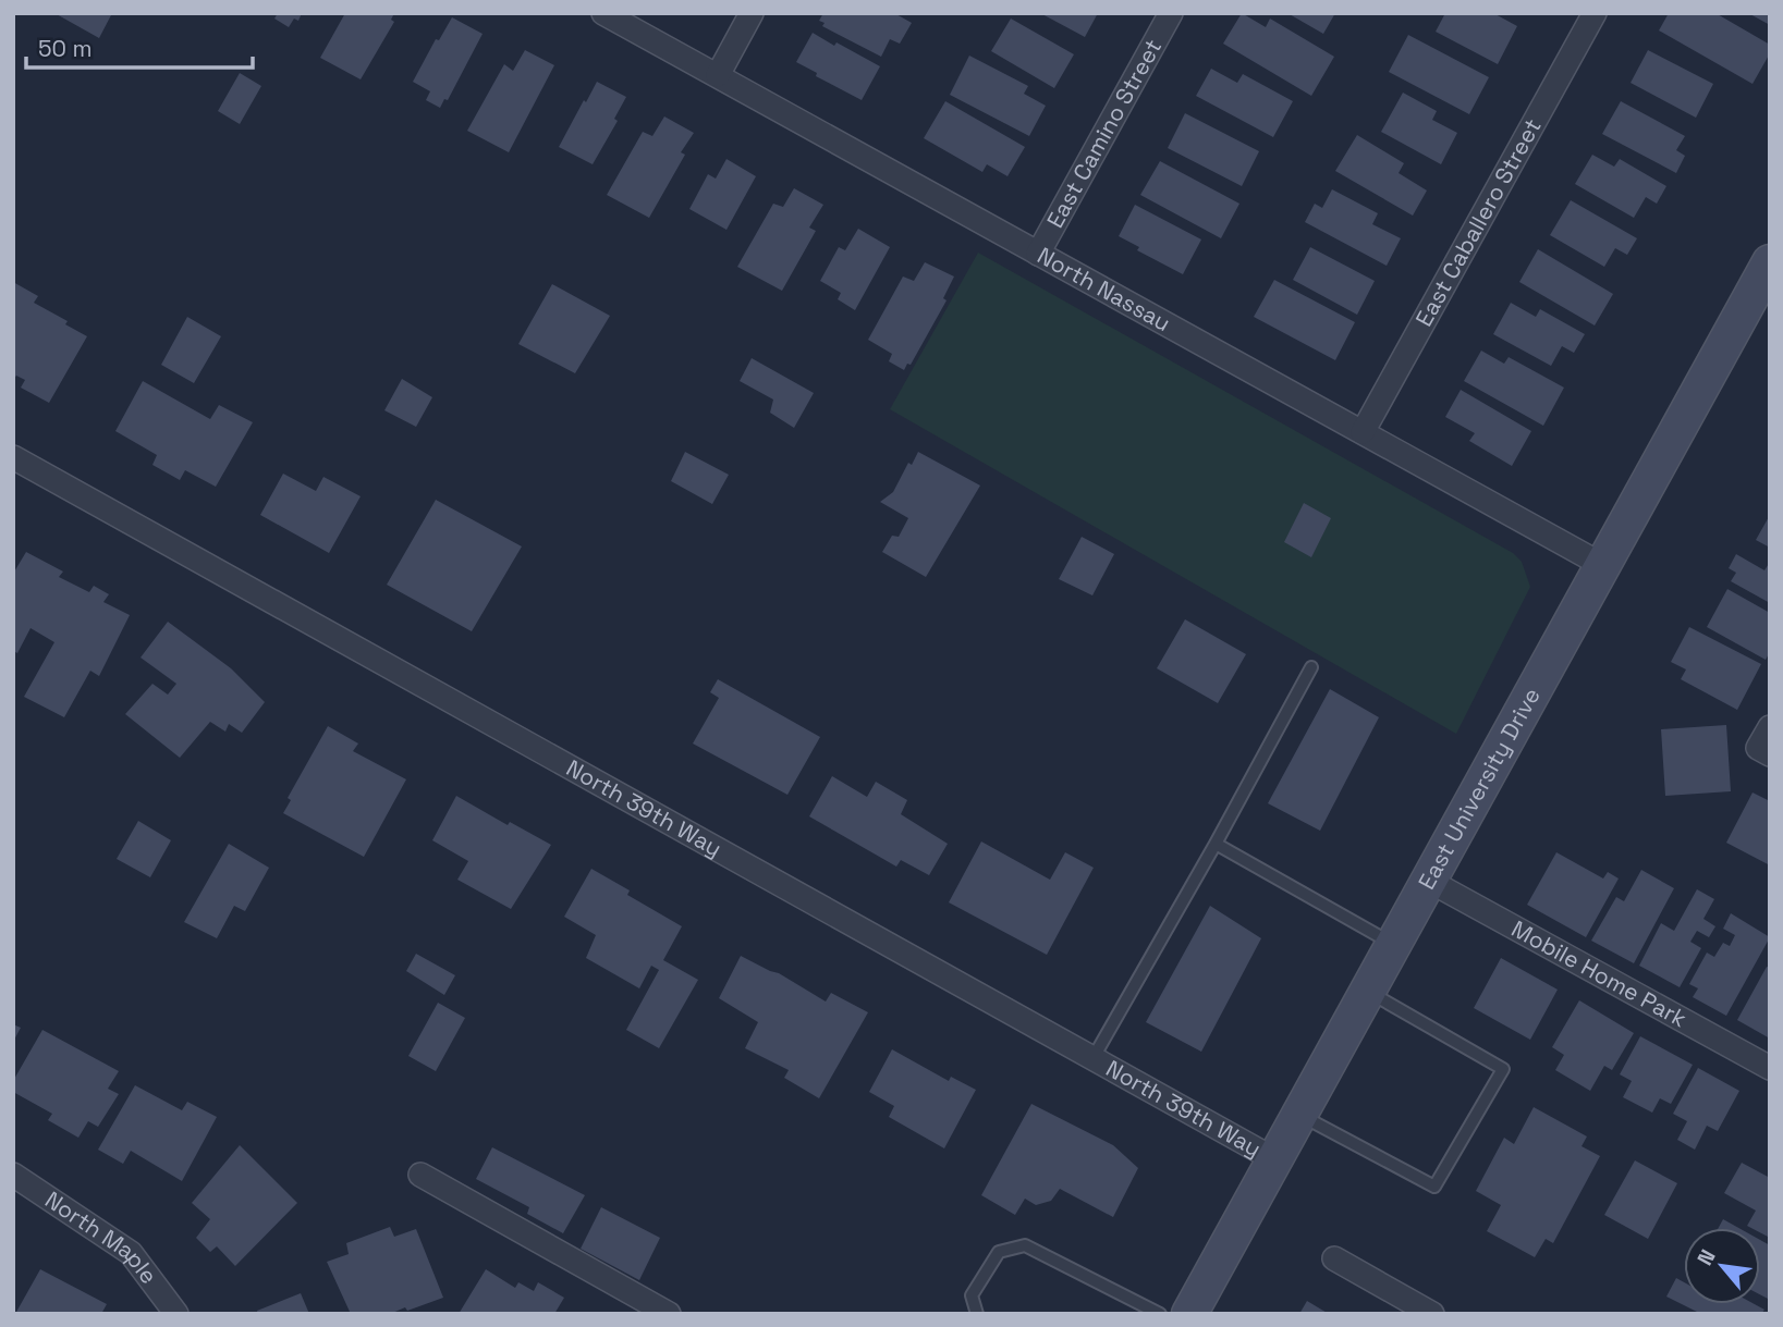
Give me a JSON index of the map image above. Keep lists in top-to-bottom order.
{
  "streets": {
    "main road": ["East University Drive"],
    "street": [
      "East Camino Street",
      "East Caballero Street",
      "North Nassau",
      "North 39th Way",
      "Mobile Home Park",
      "North Maple"
    ]
  },
  "crossings": [
    ["East Camino Street", "North Nassau"],
    ["East Caballero Street", "North Nassau"],
    ["North Nassau", "East University Drive"],
    ["East University Drive", "North 39th Way"],
    ["East University Drive", "Mobile Home Park"]
  ],
  "scale_bar": "50 m",
  "north": "top left"
}
